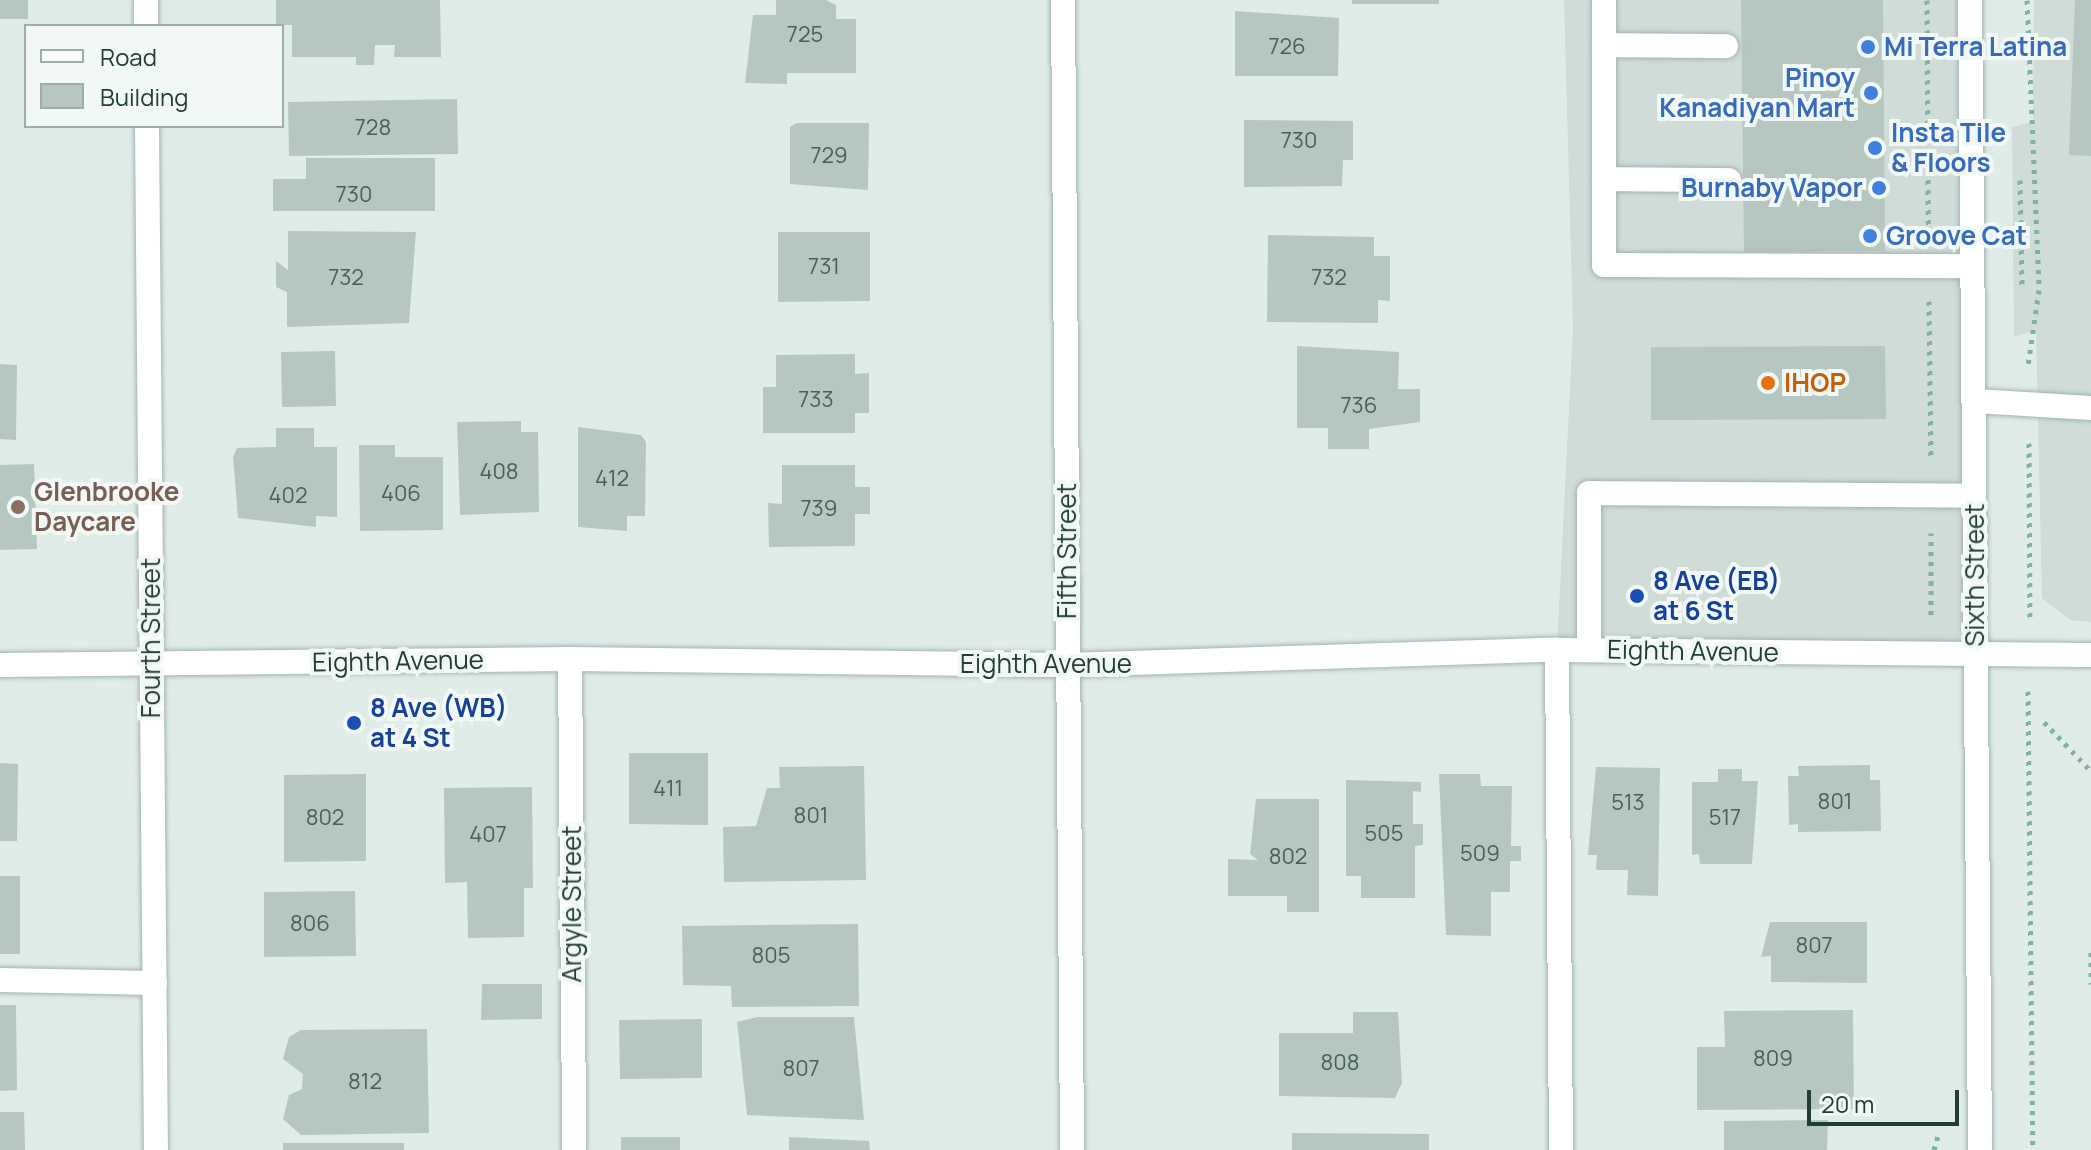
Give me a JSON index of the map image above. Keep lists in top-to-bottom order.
{
  "streets": {
    "street": [
      "Fifth Street",
      "Sixth Street",
      "Fourth Street",
      "Eighth Avenue",
      "Argyle Street"
    ]
  },
  "crossings": [
    ["Fifth Street", "Eighth Avenue"],
    ["Sixth Street", "Eighth Avenue"],
    ["Fourth Street", "Eighth Avenue"],
    ["Eighth Avenue", "Argyle Street"]
  ],
  "places": [
    "Mi Terra Latina",
    "Pinoy Kanadiyan Mart",
    "Insta Tile & Floors",
    "Burnaby Vapor",
    "Groove Cat",
    "IHOP",
    "Glenbrooke Daycare",
    "8 Ave (EB) at 6 St",
    "8 Ave (WB) at 4 St"
  ],
  "house_numbers": [
    "725",
    "726",
    "728",
    "730",
    "729",
    "730",
    "731",
    "732",
    "732",
    "733",
    "736",
    "408",
    "412",
    "406",
    "402",
    "739",
    "411",
    "801",
    "513",
    "801",
    "802",
    "517",
    "505",
    "407",
    "509",
    "802",
    "806",
    "807",
    "805",
    "809",
    "808",
    "807",
    "812"
  ],
  "legend": ["Road", "Building"],
  "scale_bar": "20 m"
}
